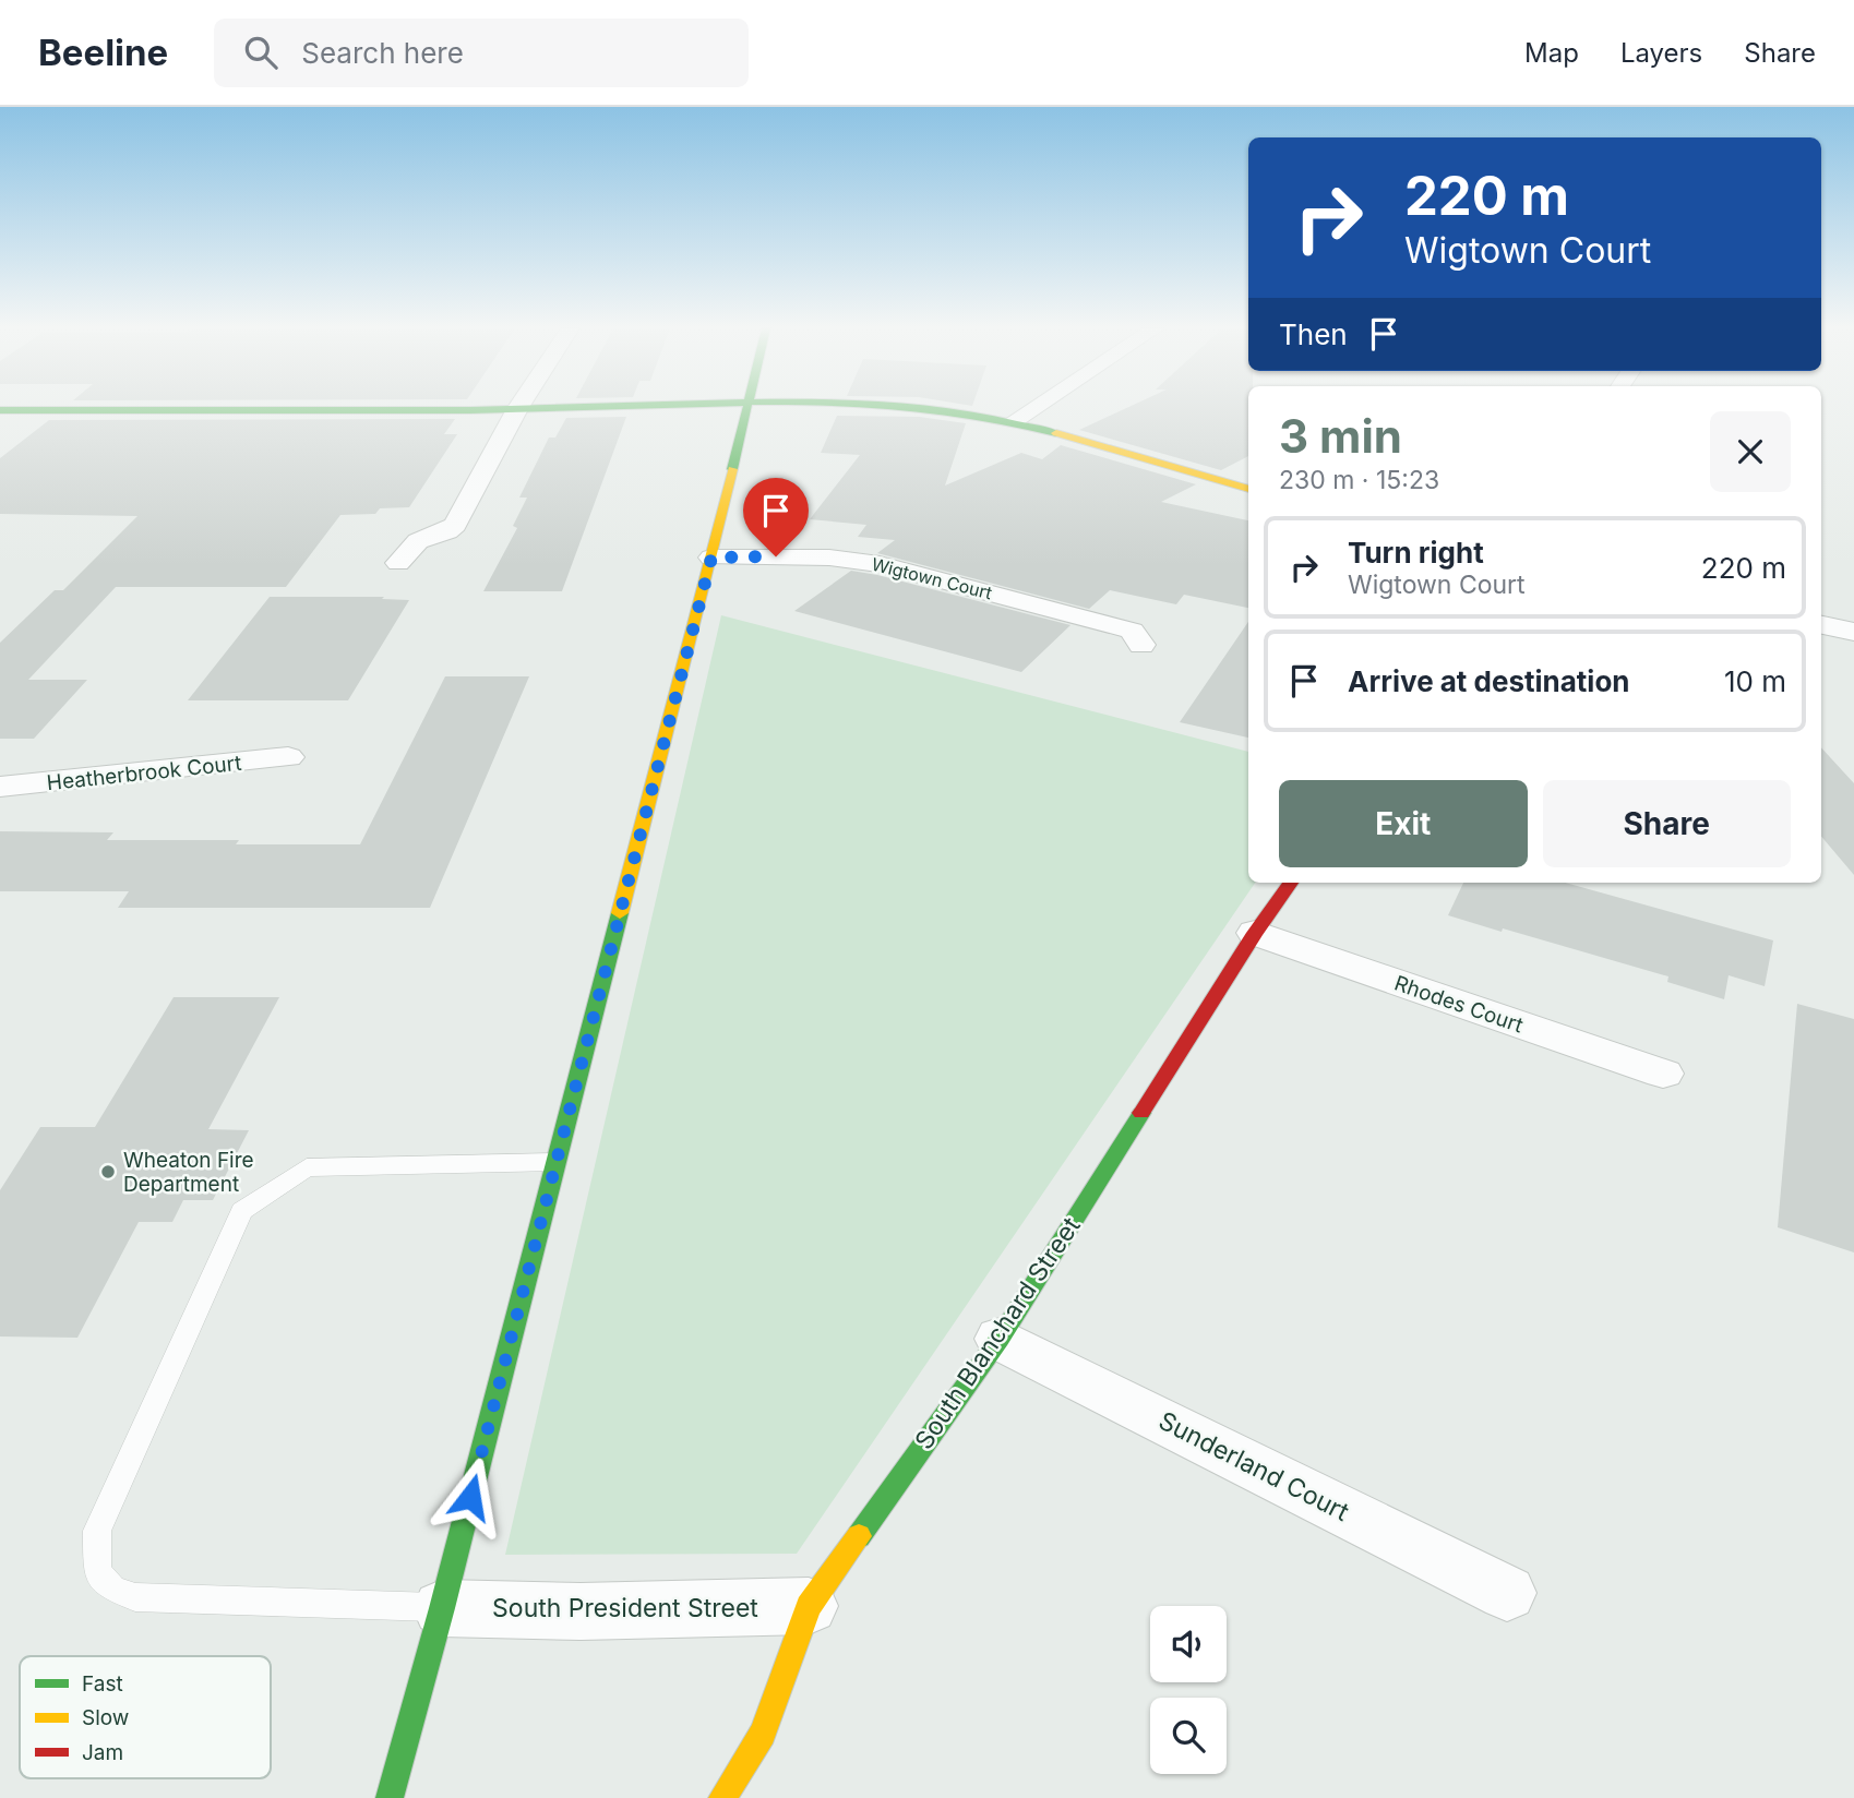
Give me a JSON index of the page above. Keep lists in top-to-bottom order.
{
  "streets": {
    "street": [
      "Wigtown Court",
      "Heatherbrook Court",
      "Rhodes Court",
      "South Blanchard Street",
      "Sunderland Court",
      "South President Street"
    ]
  },
  "crossings": [
    ["Rhodes Court", "South Blanchard Street"],
    ["South Blanchard Street", "Sunderland Court"],
    ["South Blanchard Street", "South President Street"]
  ],
  "places": ["Wheaton Fire Department"],
  "legend": ["Fast", "Slow", "Jam"],
  "page": {
    "header": "Beeline",
    "search": "Search here",
    "nav": ["Map", "Layers", "Share"],
    "turn": ["220 m", "Wigtown Court"],
    "then": "Then",
    "heading": ["3 min", "230 m · 15:23"],
    "list": [
      {
        "name": "Turn right",
        "note": "Wigtown Court",
        "value": "220 m"
      },
      {
        "name": "Arrive at destination",
        "value": "10 m"
      }
    ],
    "buttons": ["Exit", "Share"]
  }
}
